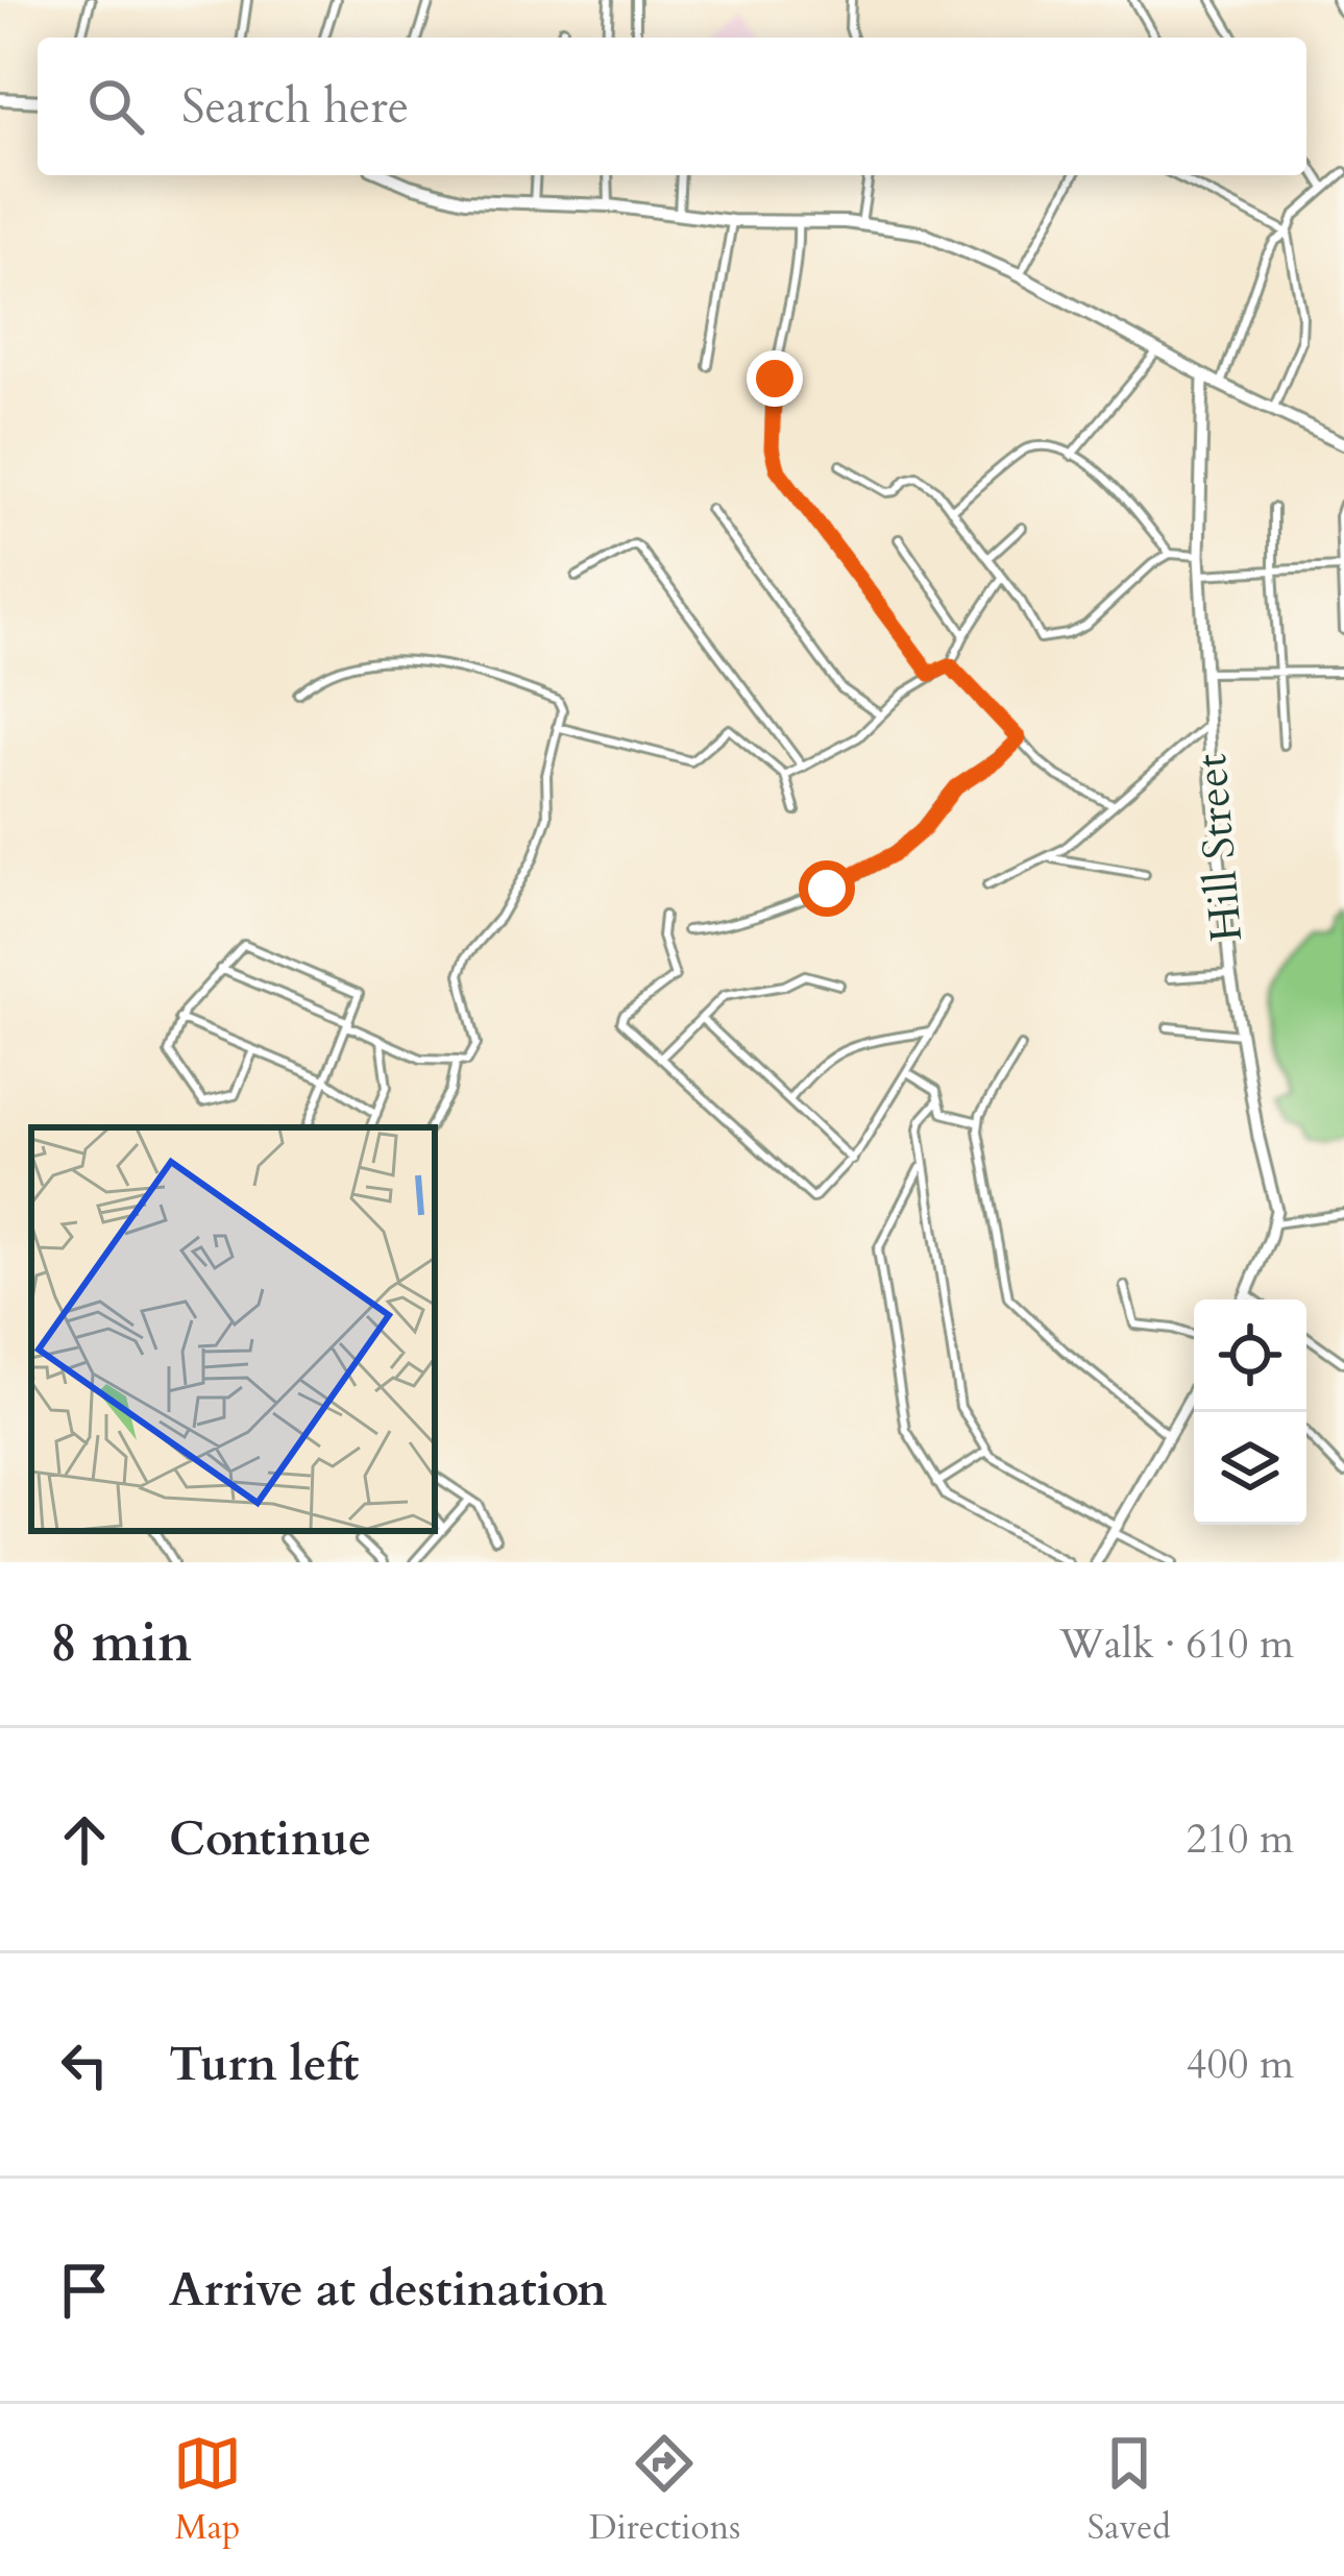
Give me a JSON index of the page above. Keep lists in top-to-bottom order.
{
  "streets": {
    "main road": ["Hill Street"]
  },
  "page": {
    "search": "Search here",
    "heading": ["8 min", "Walk · 610 m"],
    "list": [
      ["Continue", "210 m"],
      ["Turn left", "400 m"],
      "Arrive at destination"
    ],
    "nav": ["Map", "Directions", "Saved"]
  }
}
